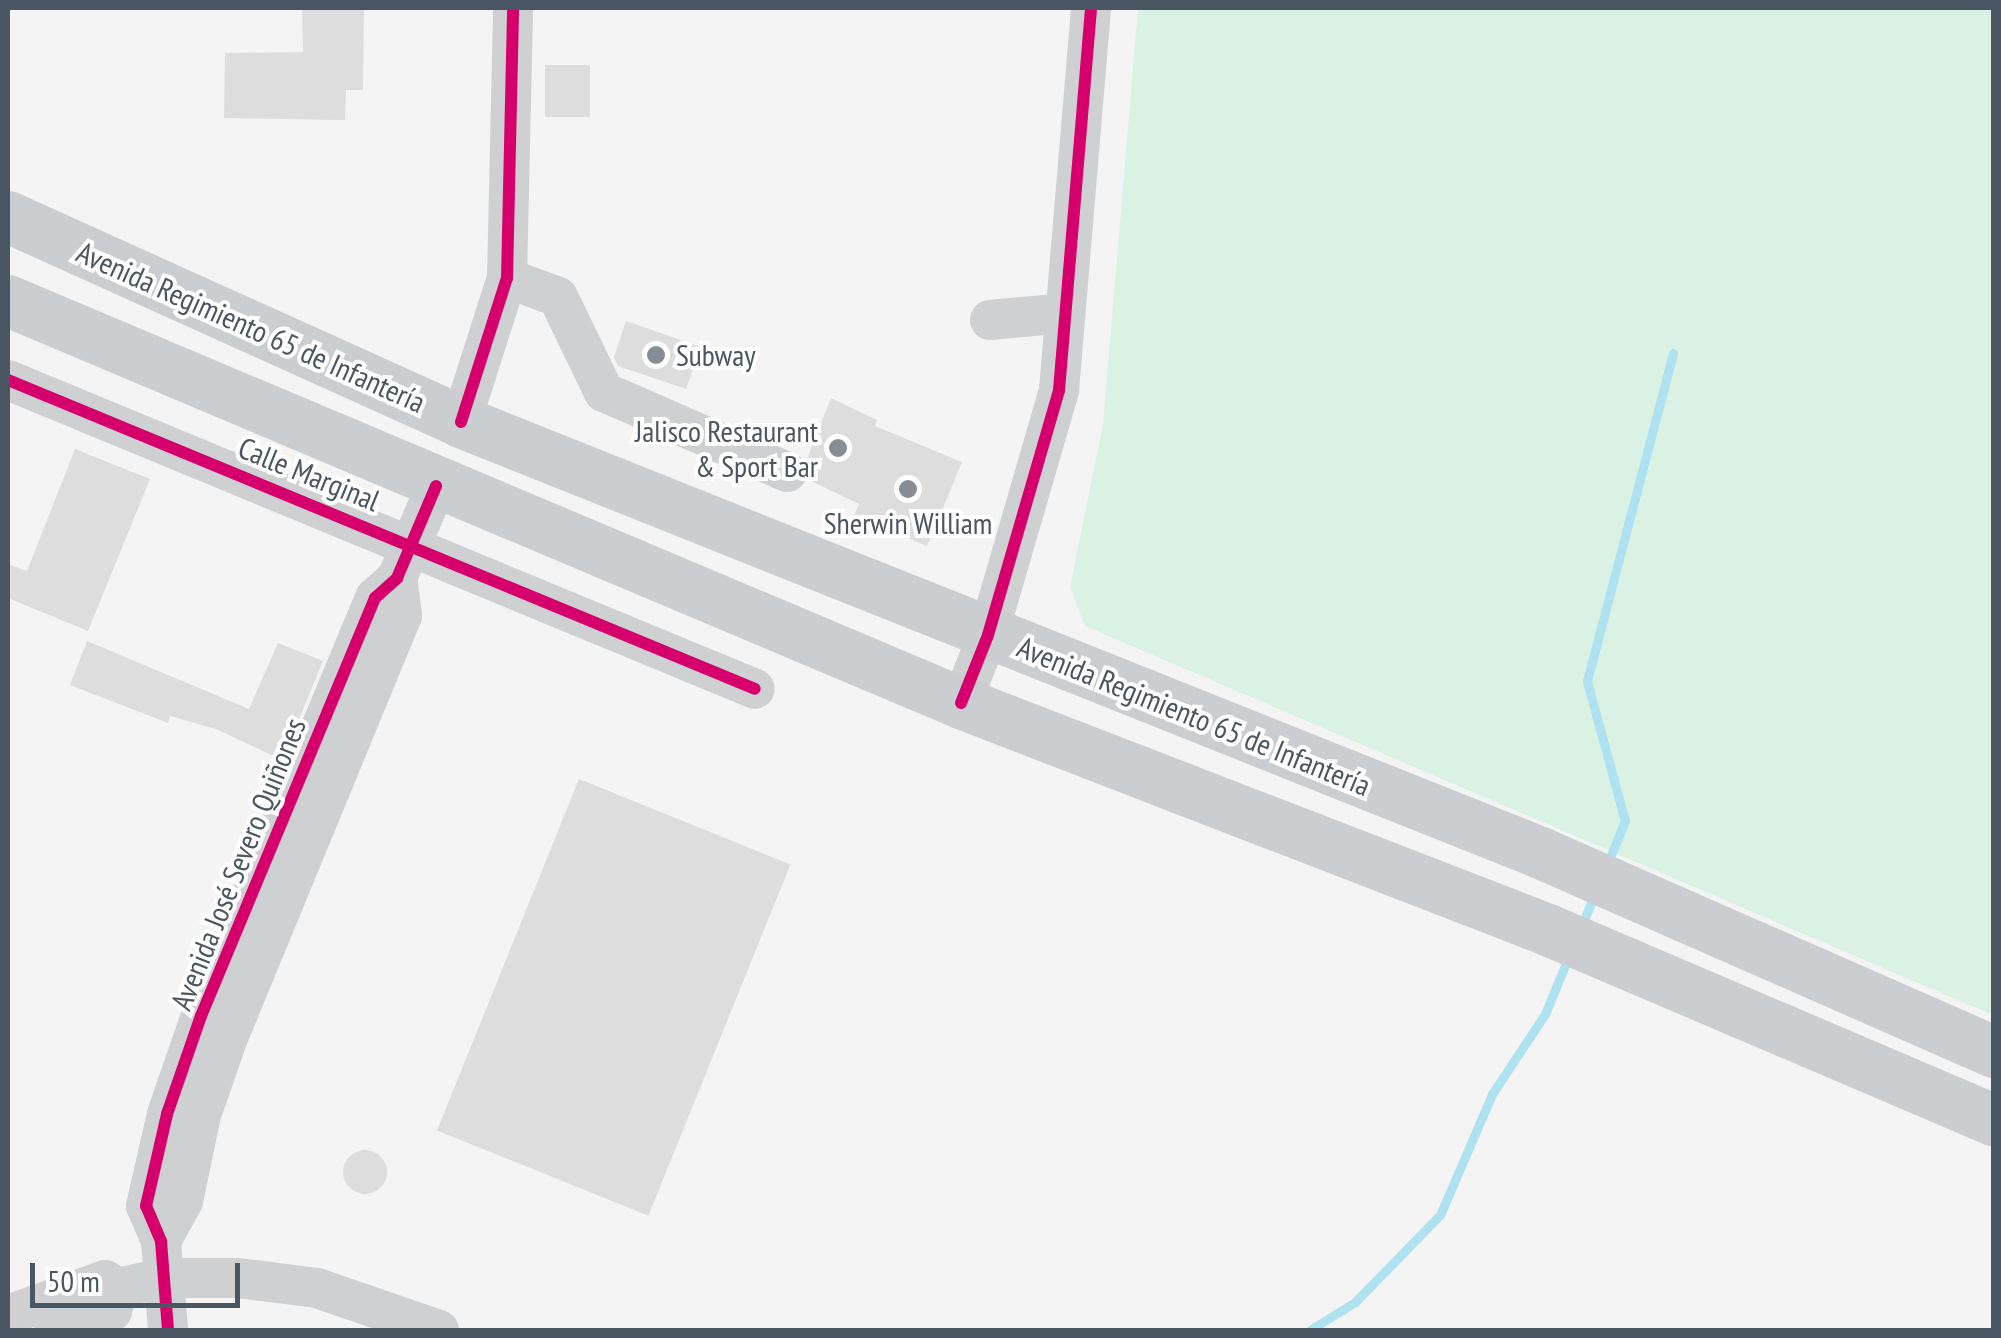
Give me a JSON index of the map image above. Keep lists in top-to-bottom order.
{
  "streets": {
    "main road": ["Avenida Regimiento 65 de Infantería"],
    "street": ["Calle Marginal", "Avenida José Severo Quiñones"]
  },
  "crossings": [
    ["Calle Marginal", "Avenida José Severo Quiñones"]
  ],
  "places": ["Subway", "Jalisco Restaurant & Sport Bar", "Sherwin William"],
  "scale_bar": "50 m"
}
